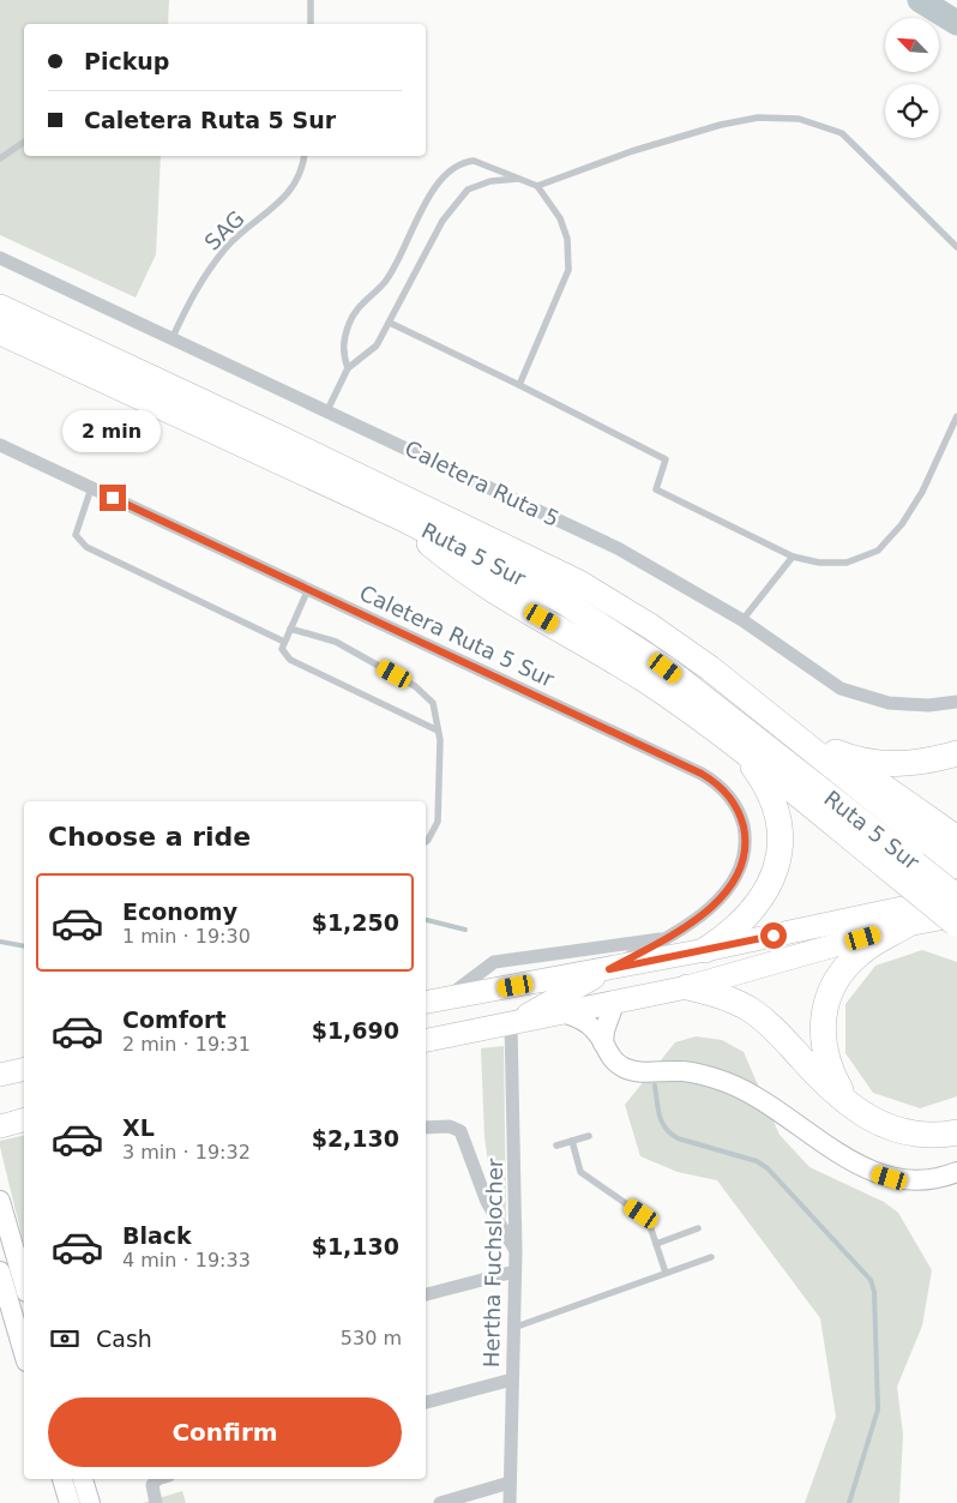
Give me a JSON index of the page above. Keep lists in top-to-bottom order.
{
  "streets": {
    "highway": ["Ruta 5 Sur"],
    "street": ["Caletera Ruta 5", "Caletera Ruta 5 Sur", "Hertha Fuchslocher"],
    "lane": ["SAG"]
  },
  "crossings": [
    ["SAG", "Caletera Ruta 5"]
  ],
  "north": "top left",
  "page": {
    "banner": ["Pickup", "Caletera Ruta 5 Sur"],
    "bubble": "2 min",
    "heading": "Choose a ride",
    "list": [
      {
        "name": "Economy",
        "note": "1 min · 19:30",
        "value": "$1,250"
      },
      {
        "name": "Comfort",
        "note": "2 min · 19:31",
        "value": "$1,690"
      },
      {
        "name": "XL",
        "note": "3 min · 19:32",
        "value": "$2,130"
      },
      {
        "name": "Black",
        "note": "4 min · 19:33",
        "value": "$1,130"
      }
    ],
    "pay": ["Cash", "530 m"],
    "buttons": "Confirm"
  }
}
